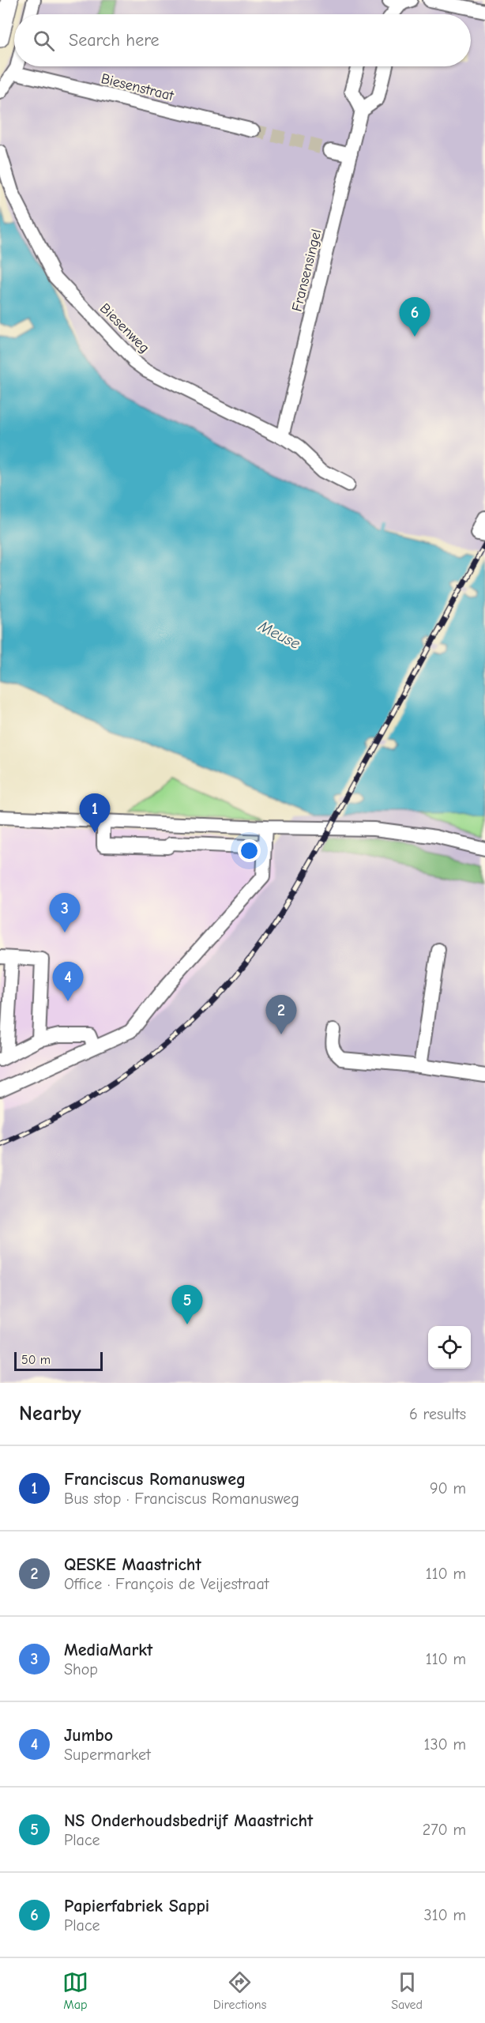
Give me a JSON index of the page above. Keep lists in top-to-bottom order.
{
  "streets": {
    "street": ["Biesenstraat", "Fransensingel", "Biesenweg"]
  },
  "crossings": [
    ["Fransensingel", "Biesenweg"]
  ],
  "water": ["Meuse"],
  "scale_bar": "50 m",
  "page": {
    "search": "Search here",
    "pins": [
      "6",
      "1",
      "3",
      "4",
      "2",
      "5"
    ],
    "scale": "50 m",
    "heading": ["Nearby", "6 results"],
    "list": [
      {
        "mark": "1",
        "name": "Franciscus Romanusweg",
        "note": "Bus stop · Franciscus Romanusweg",
        "value": "90 m"
      },
      {
        "mark": "2",
        "name": "QESKE Maastricht",
        "note": "Office · François de Veijestraat",
        "value": "110 m"
      },
      {
        "mark": "3",
        "name": "MediaMarkt",
        "note": "Shop",
        "value": "110 m"
      },
      {
        "mark": "4",
        "name": "Jumbo",
        "note": "Supermarket",
        "value": "130 m"
      },
      {
        "mark": "5",
        "name": "NS Onderhoudsbedrijf Maastricht",
        "note": "Place",
        "value": "270 m"
      },
      {
        "mark": "6",
        "name": "Papierfabriek Sappi",
        "note": "Place",
        "value": "310 m"
      }
    ],
    "nav": ["Map", "Directions", "Saved"]
  }
}
